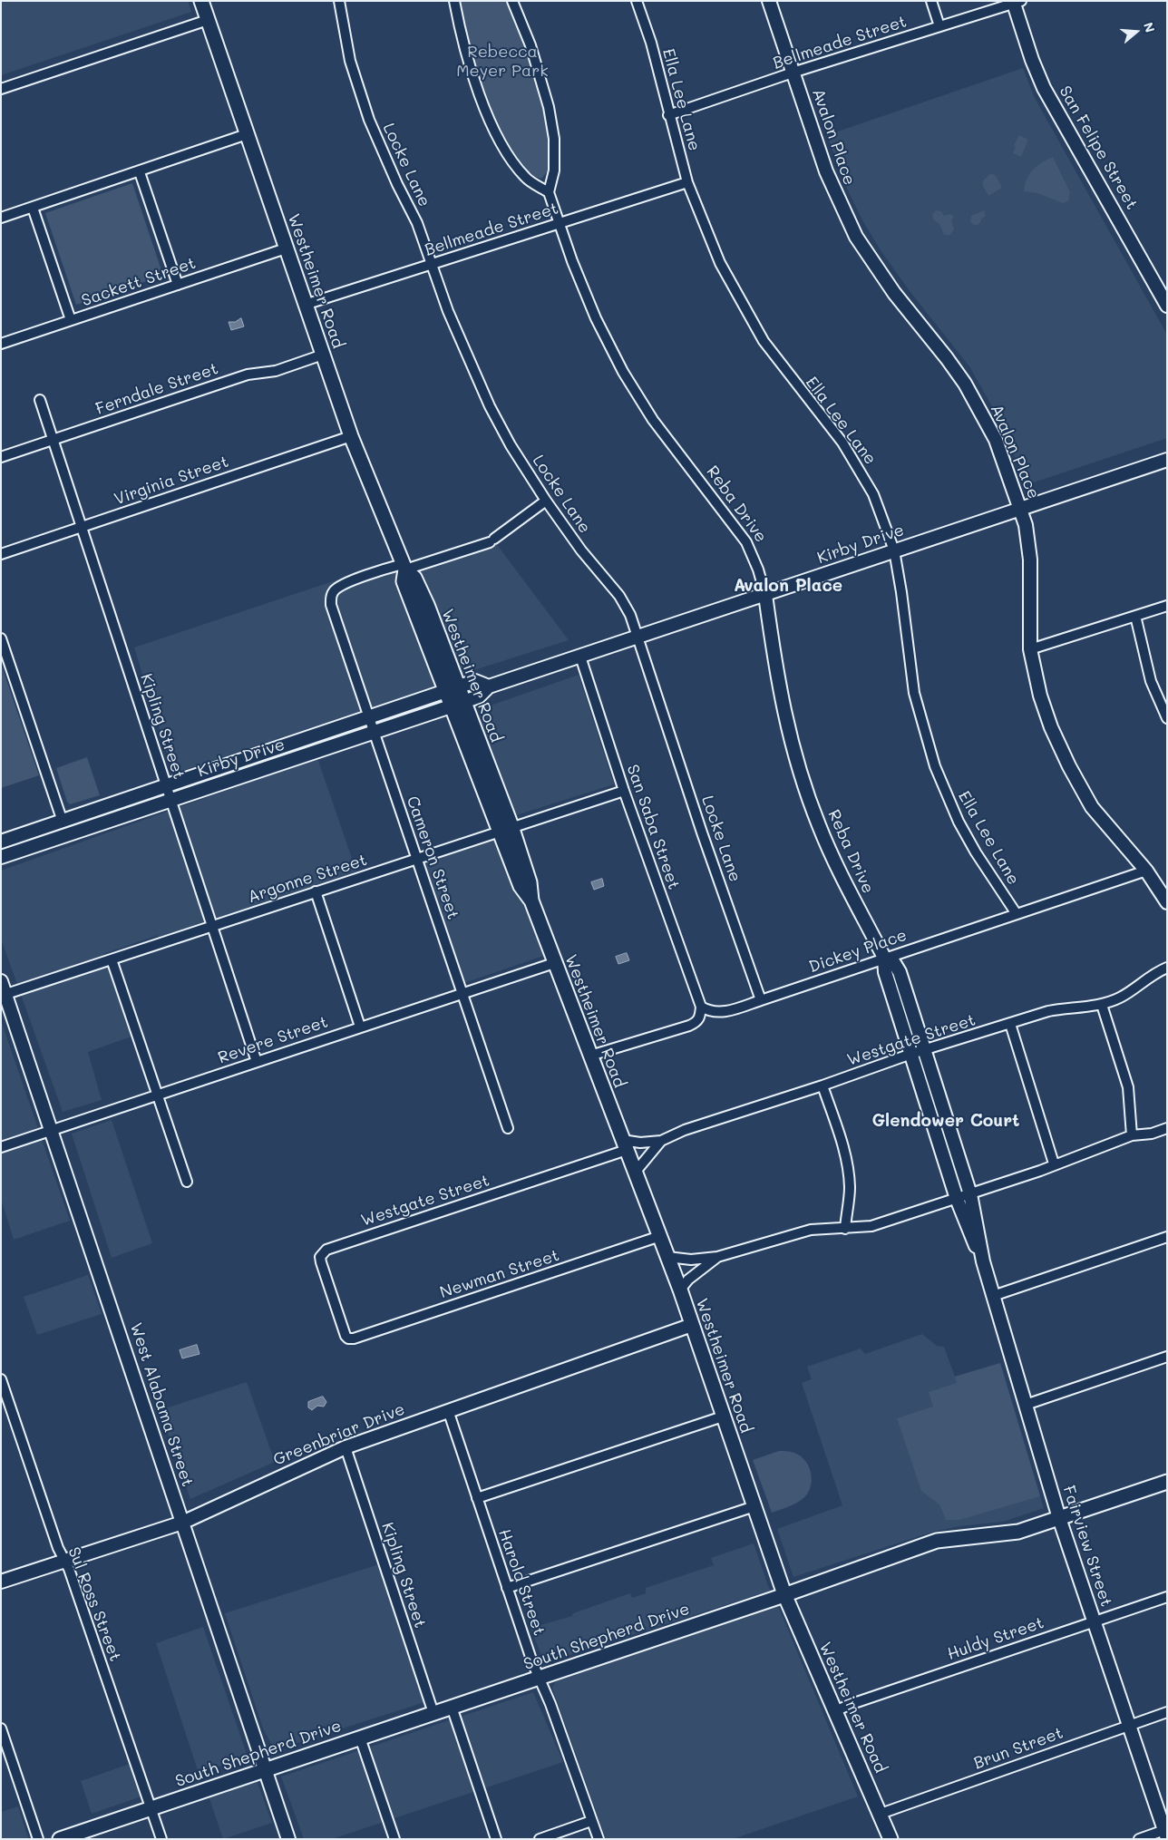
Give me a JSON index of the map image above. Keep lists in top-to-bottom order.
{
  "streets": {
    "main road": ["Westheimer Road", "South Shepherd Drive"],
    "street": [
      "Bellmeade Street",
      "Ella Lee Lane",
      "Avalon Place",
      "San Felipe Street",
      "Locke Lane",
      "Sackett Street",
      "Ferndale Street",
      "Virginia Street",
      "Reba Drive",
      "Kirby Drive",
      "Kipling Street",
      "San Saba Street",
      "Cameron Street",
      "Argonne Street",
      "Dickey Place",
      "Revere Street",
      "Westgate Street",
      "Newman Street",
      "West Alabama Street",
      "Greenbriar Drive",
      "Fairview Street",
      "Harold Street",
      "Sul Ross Street",
      "Huldy Street",
      "Brun Street"
    ]
  },
  "crossings": [
    ["Bellmeade Street", "Ella Lee Lane"],
    ["Bellmeade Street", "Avalon Place"],
    ["Bellmeade Street", "San Felipe Street"],
    ["Bellmeade Street", "Locke Lane"],
    ["Bellmeade Street", "Westheimer Road"],
    ["Bellmeade Street", "Reba Drive"],
    ["Ella Lee Lane", "Kirby Drive"],
    ["Ella Lee Lane", "Dickey Place"],
    ["Avalon Place", "Kirby Drive"],
    ["Avalon Place", "Dickey Place"],
    ["Locke Lane", "Kirby Drive"],
    ["Locke Lane", "Dickey Place"],
    ["Westheimer Road", "Sackett Street"],
    ["Westheimer Road", "Ferndale Street"],
    ["Westheimer Road", "Virginia Street"],
    ["Westheimer Road", "Kirby Drive"],
    ["Westheimer Road", "Cameron Street"],
    ["Westheimer Road", "Argonne Street"],
    ["Westheimer Road", "Revere Street"],
    ["Westheimer Road", "Westgate Street"],
    ["Westheimer Road", "Newman Street"],
    ["Westheimer Road", "Greenbriar Drive"],
    ["Westheimer Road", "South Shepherd Drive"],
    ["Westheimer Road", "Huldy Street"],
    ["Westheimer Road", "Brun Street"],
    ["Ferndale Street", "Kipling Street"],
    ["Virginia Street", "Kipling Street"],
    ["Reba Drive", "Kirby Drive"],
    ["Reba Drive", "Dickey Place"],
    ["Reba Drive", "Westgate Street"],
    ["Reba Drive", "Fairview Street"],
    ["Kirby Drive", "Kipling Street"],
    ["Kirby Drive", "San Saba Street"],
    ["Kirby Drive", "Cameron Street"],
    ["Kipling Street", "Argonne Street"],
    ["Kipling Street", "Revere Street"],
    ["Kipling Street", "Greenbriar Drive"],
    ["Kipling Street", "South Shepherd Drive"],
    ["San Saba Street", "Argonne Street"],
    ["San Saba Street", "Dickey Place"],
    ["Cameron Street", "Argonne Street"],
    ["Cameron Street", "Revere Street"],
    ["Argonne Street", "West Alabama Street"],
    ["Revere Street", "West Alabama Street"],
    ["Westgate Street", "Newman Street"],
    ["Westgate Street", "Fairview Street"],
    ["West Alabama Street", "Greenbriar Drive"],
    ["West Alabama Street", "South Shepherd Drive"],
    ["Greenbriar Drive", "Harold Street"],
    ["Greenbriar Drive", "Sul Ross Street"],
    ["Fairview Street", "South Shepherd Drive"],
    ["Fairview Street", "Huldy Street"],
    ["Fairview Street", "Brun Street"],
    ["Harold Street", "South Shepherd Drive"],
    ["Sul Ross Street", "South Shepherd Drive"]
  ],
  "districts": ["Avalon Place", "Glendower Court"],
  "parks": ["Rebecca Meyer Park"],
  "north": "right"
}
